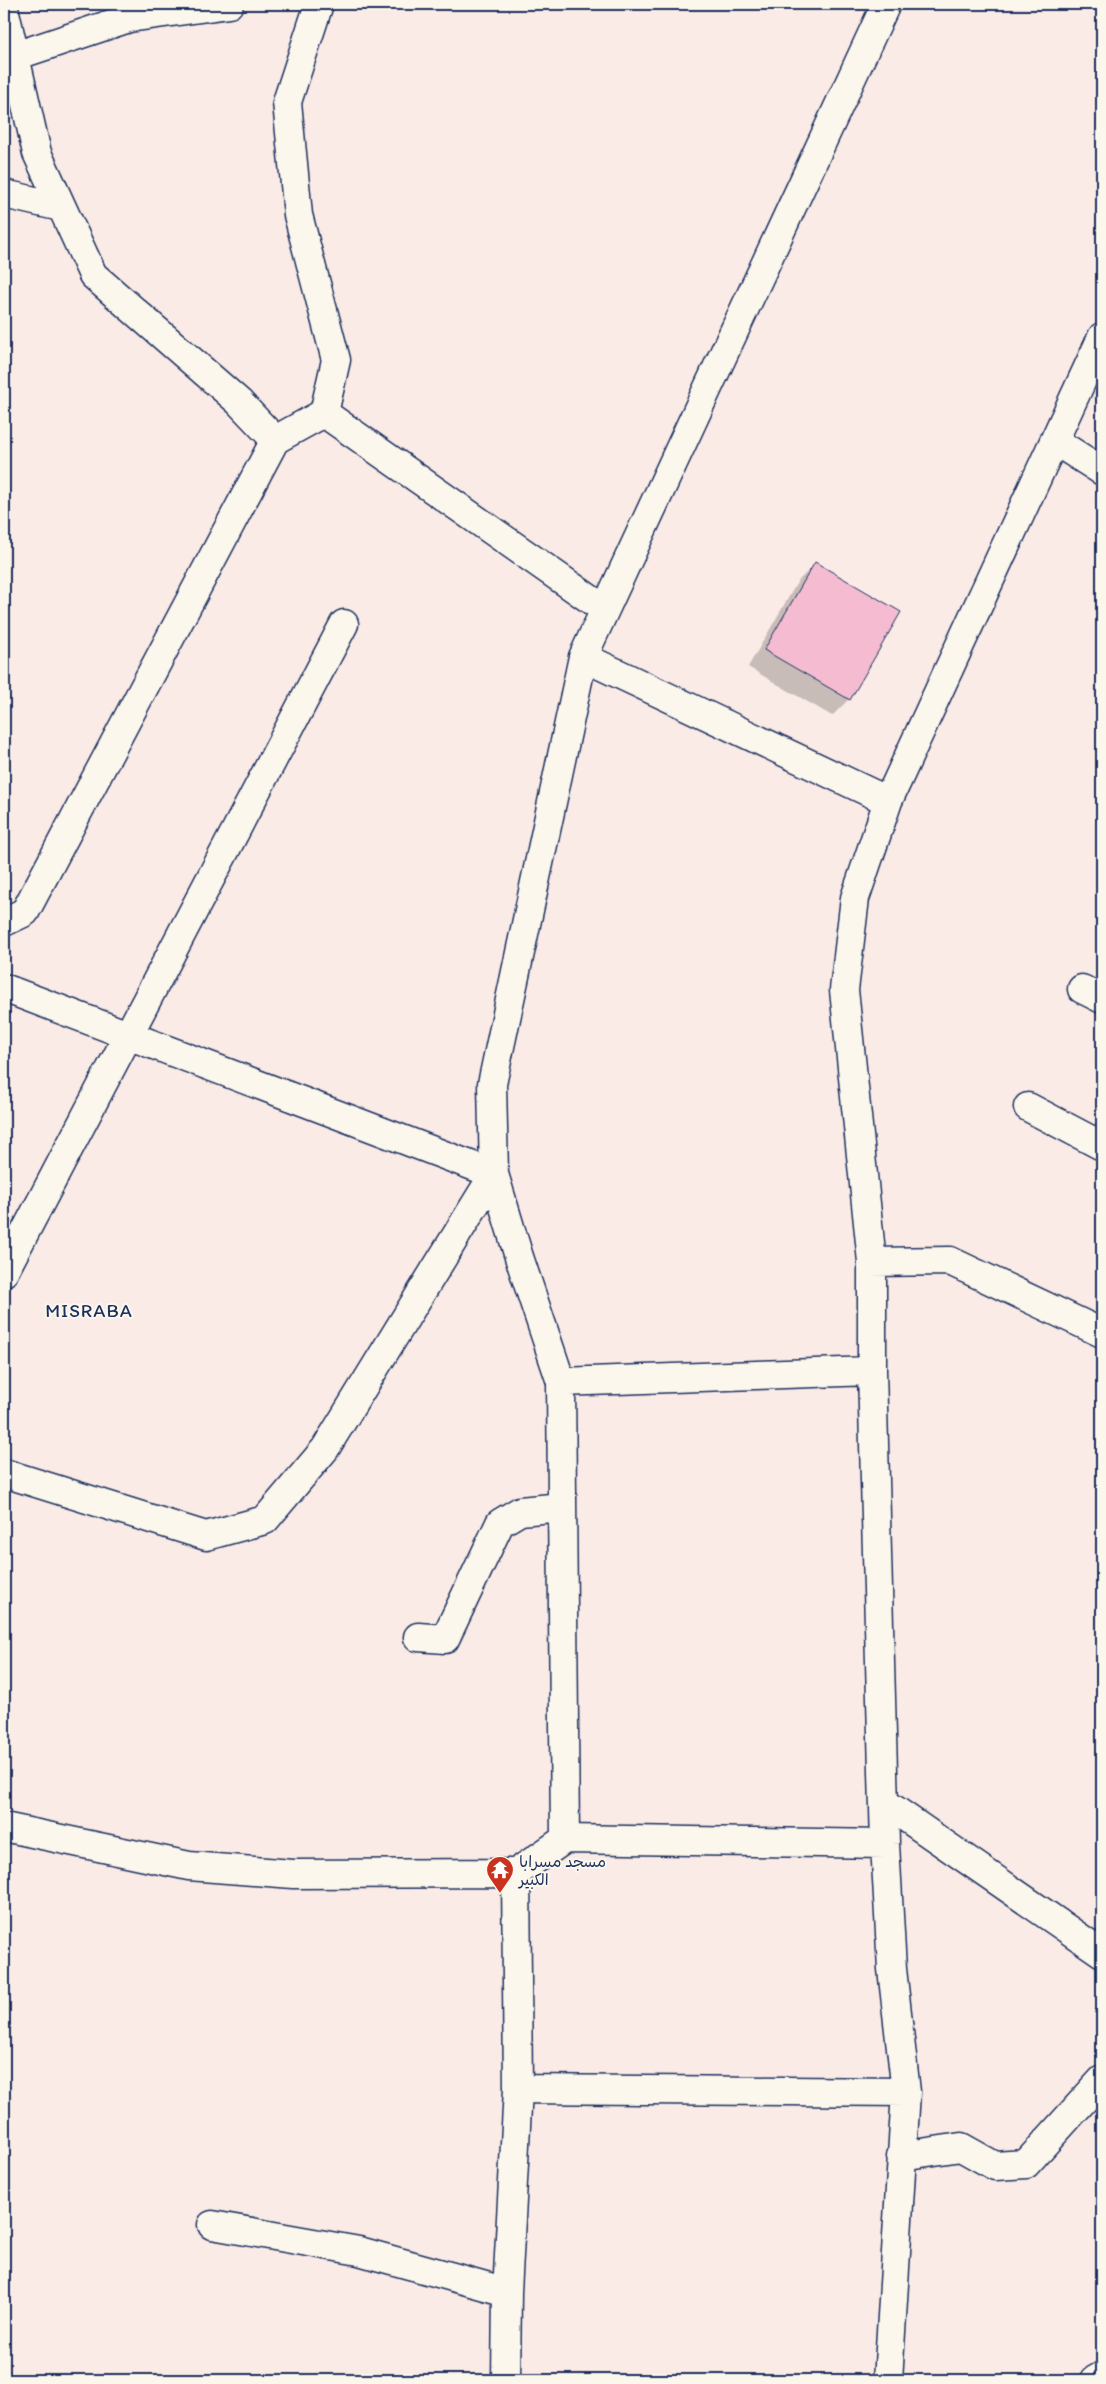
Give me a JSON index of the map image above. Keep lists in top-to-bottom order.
{
  "districts": ["MISRABA"],
  "places": {
    "temple": ["مسجد مسرابا الكبير"]
  }
}
